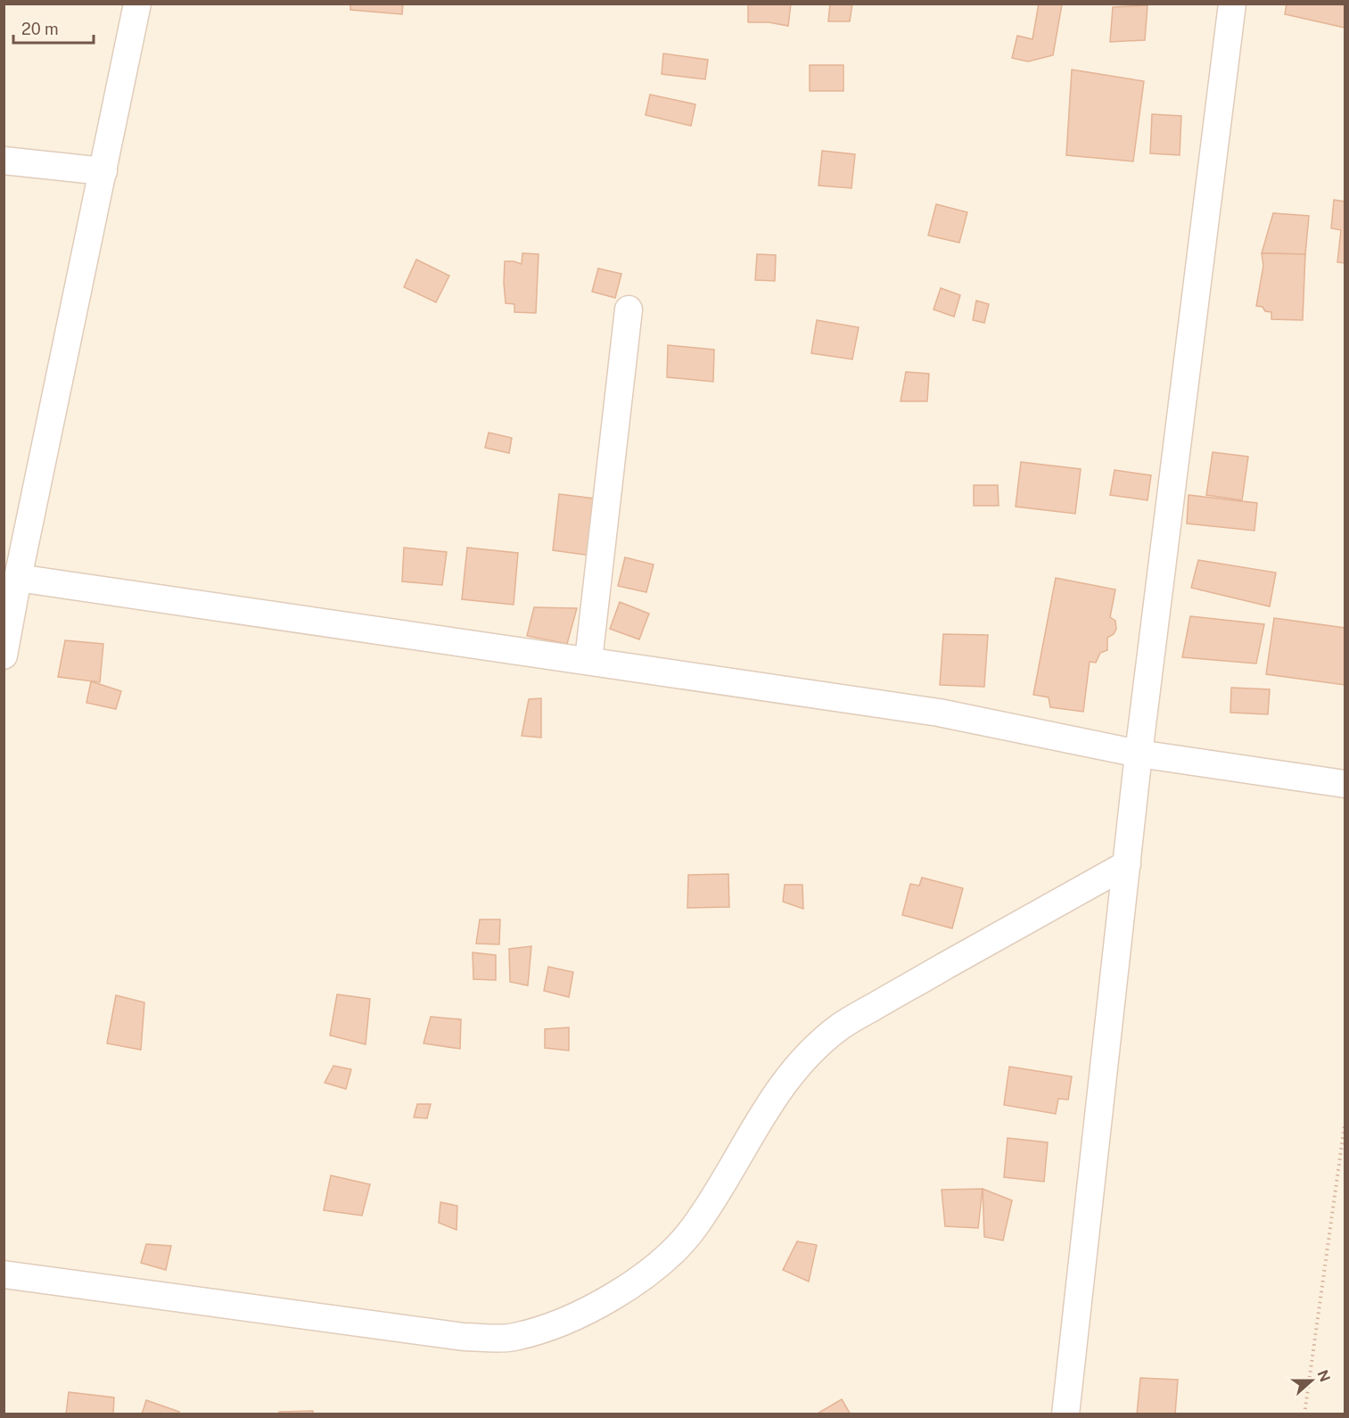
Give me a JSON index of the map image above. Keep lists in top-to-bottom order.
{
  "scale_bar": "20 m",
  "north": "right"
}
